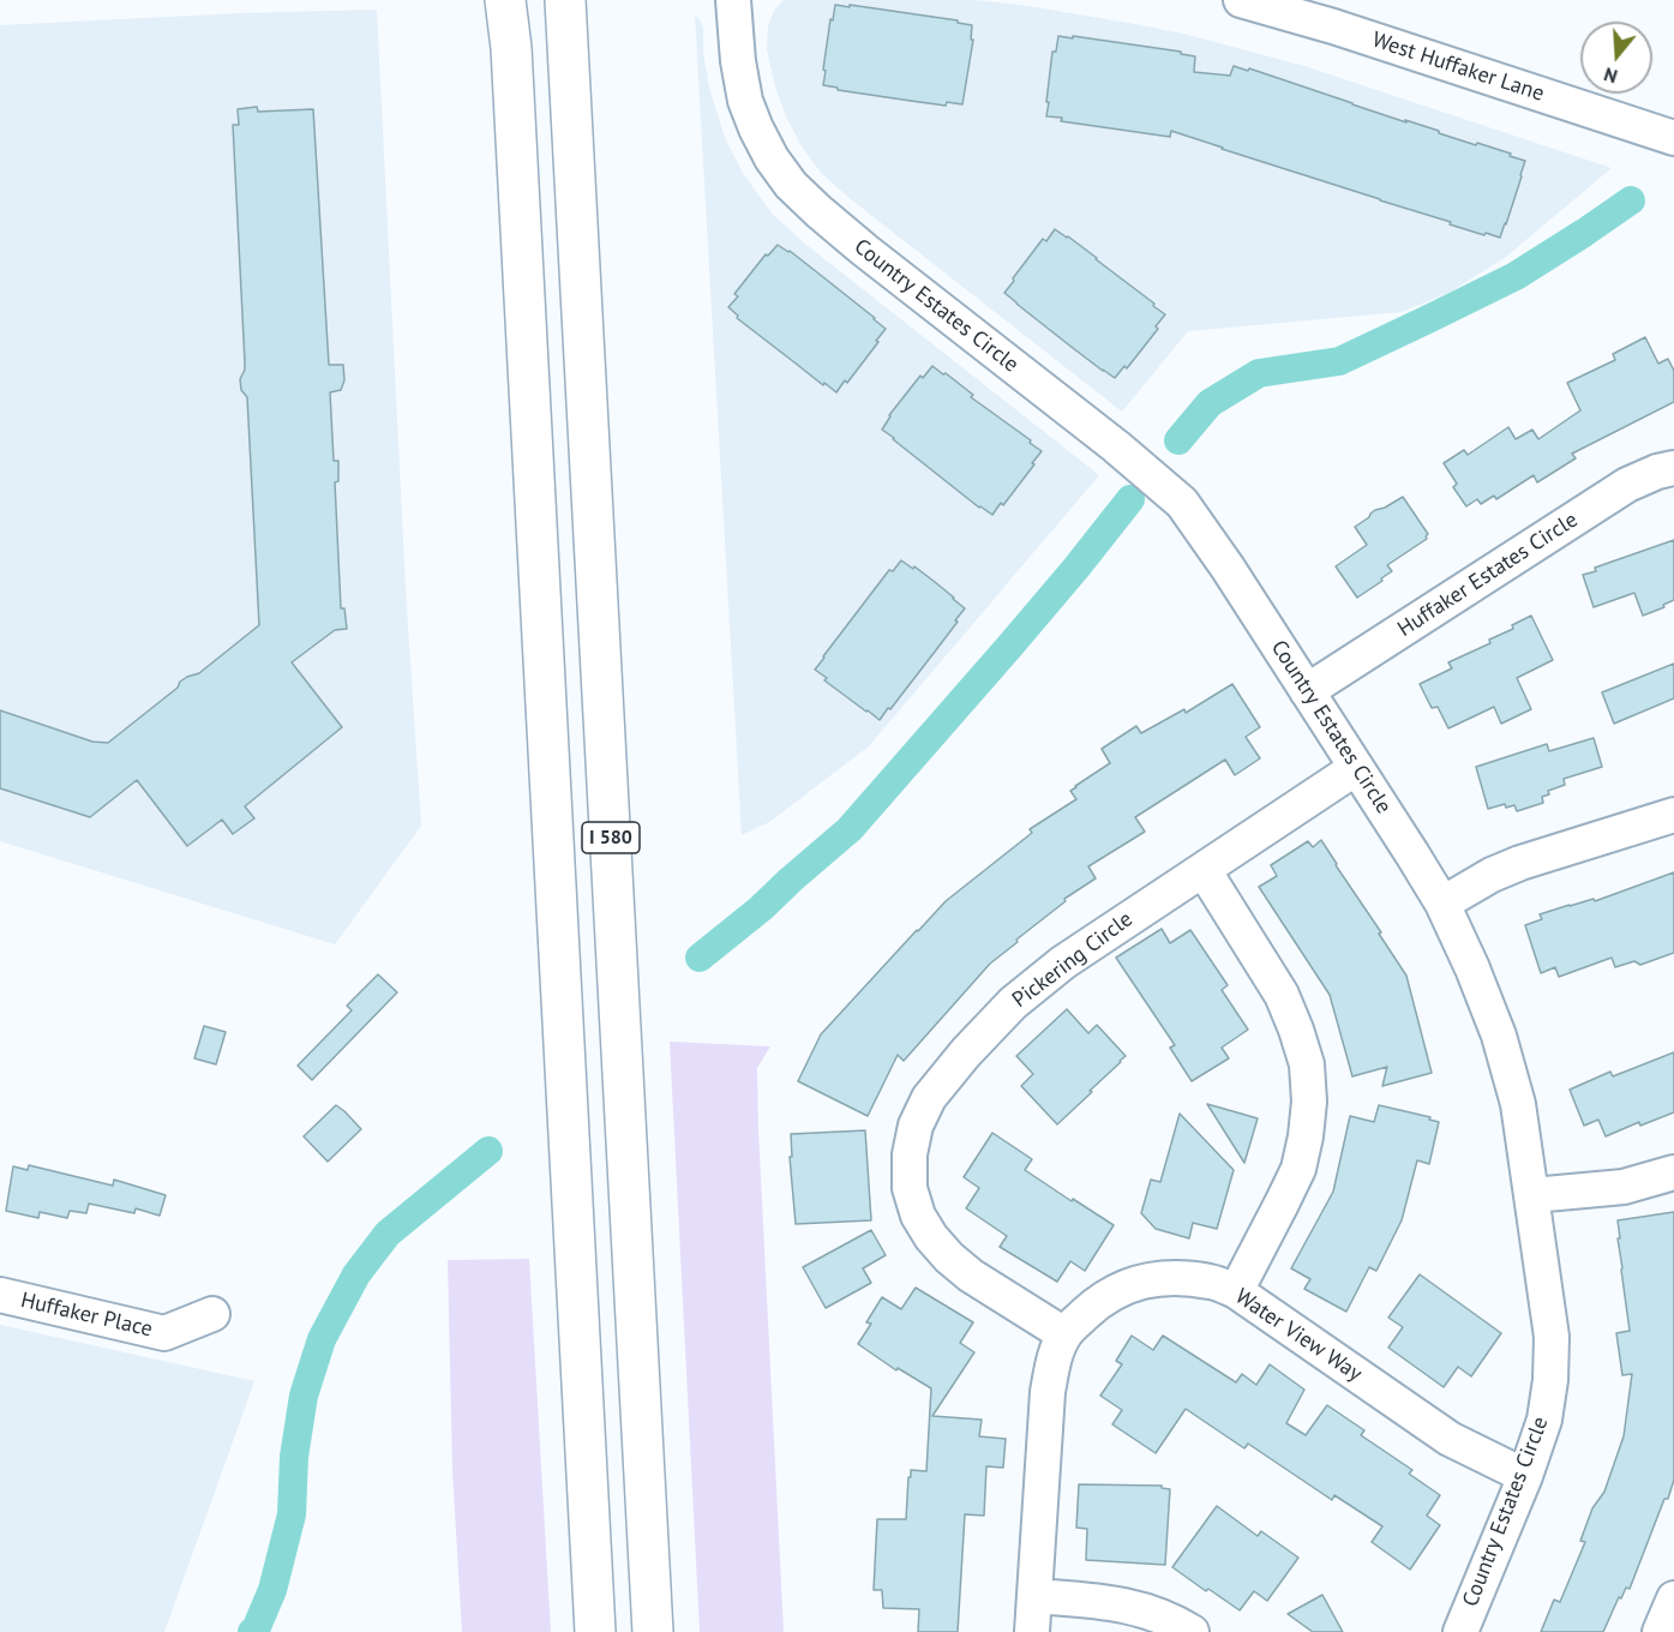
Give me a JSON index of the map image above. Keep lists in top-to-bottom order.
{
  "streets": {
    "highway": ["I 580"],
    "street": [
      "West Huffaker Lane",
      "Country Estates Circle",
      "Huffaker Estates Circle",
      "Pickering Circle",
      "Huffaker Place",
      "Water View Way"
    ]
  },
  "crossings": [
    ["Country Estates Circle", "Huffaker Estates Circle"],
    ["Country Estates Circle", "Pickering Circle"],
    ["Country Estates Circle", "Water View Way"],
    ["Pickering Circle", "Water View Way"]
  ],
  "north": "bottom"
}
